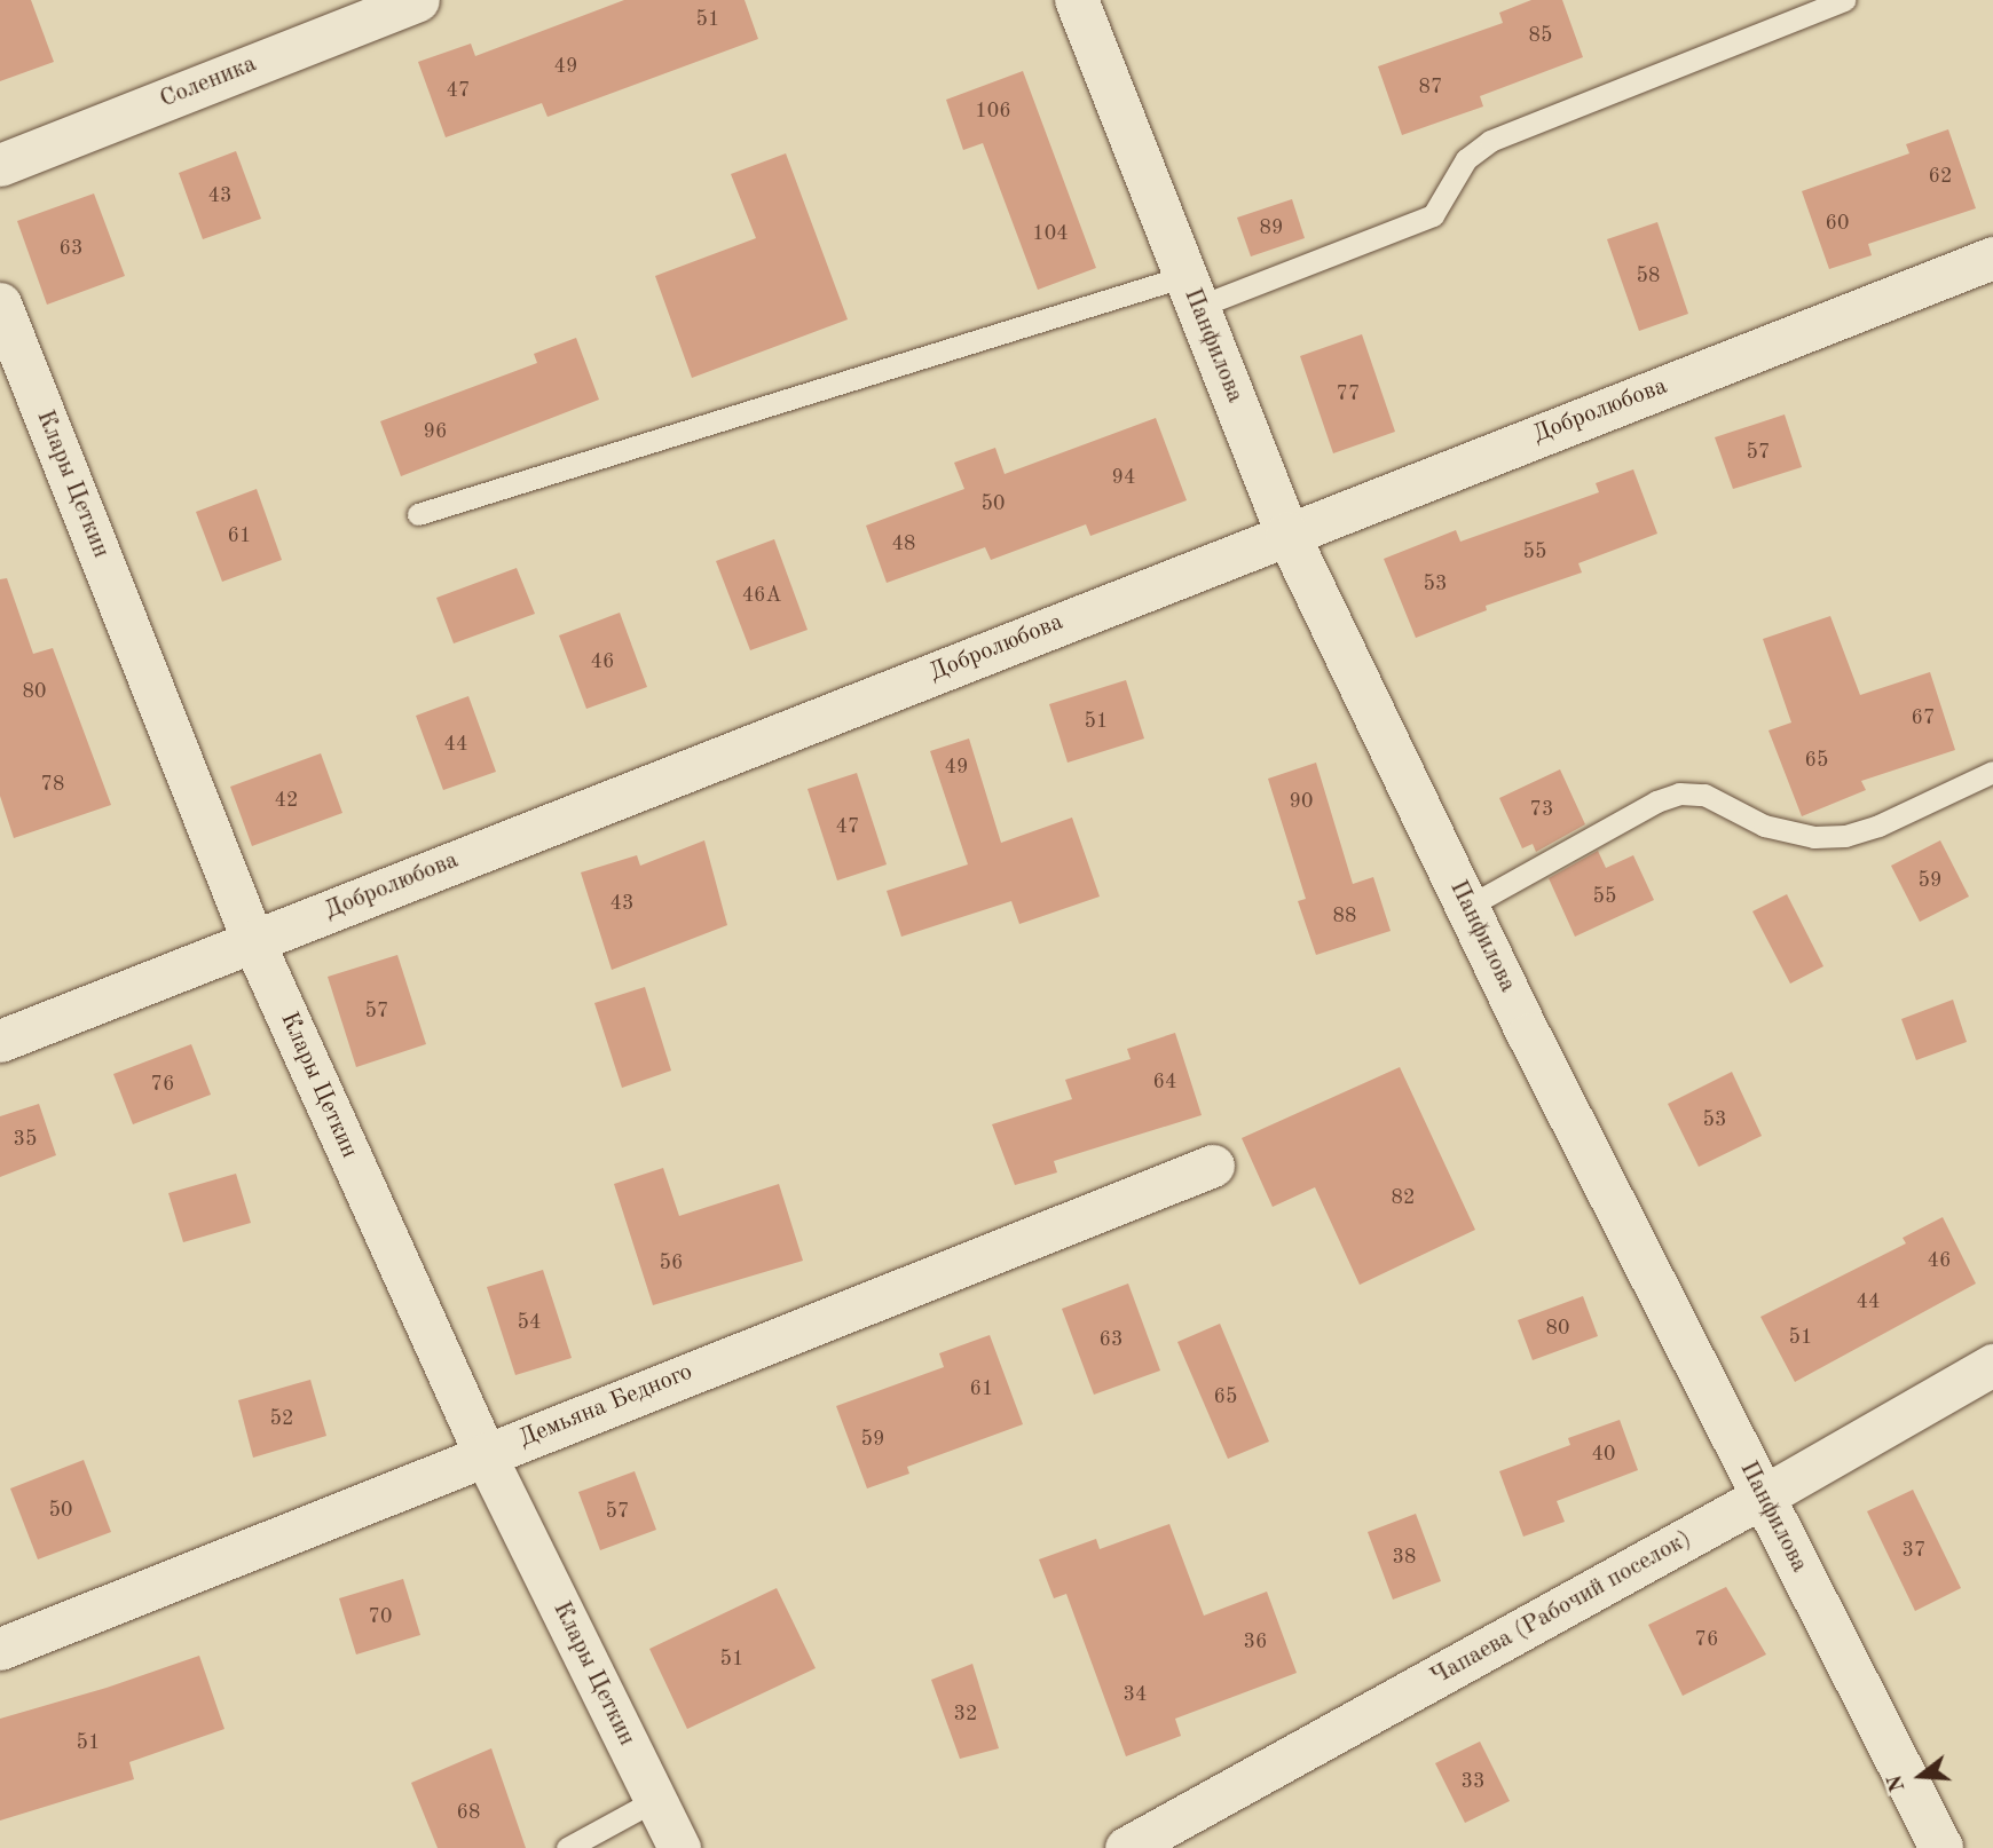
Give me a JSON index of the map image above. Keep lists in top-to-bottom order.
{
  "streets": {
    "street": [
      "Соленика",
      "Панфилова",
      "Добролюбова",
      "Клары Цеткин",
      "Демьяна Бедного",
      "Чапаева (Рабочий поселок)"
    ]
  },
  "crossings": [
    ["Панфилова", "Добролюбова"],
    ["Панфилова", "Чапаева (Рабочий поселок)"],
    ["Добролюбова", "Клары Цеткин"],
    ["Клары Цеткин", "Демьяна Бедного"]
  ],
  "house_numbers": [
    "51",
    "85",
    "49",
    "87",
    "47",
    "106",
    "62",
    "43",
    "60",
    "89",
    "104",
    "63",
    "58",
    "77",
    "96",
    "57",
    "94",
    "50",
    "61",
    "48",
    "55",
    "53",
    "46А",
    "46",
    "80",
    "67",
    "51",
    "44",
    "65",
    "49",
    "78",
    "42",
    "90",
    "73",
    "47",
    "59",
    "55",
    "43",
    "88",
    "57",
    "64",
    "76",
    "53",
    "35",
    "82",
    "46",
    "56",
    "44",
    "54",
    "80",
    "51",
    "63",
    "61",
    "65",
    "52",
    "59",
    "40",
    "50",
    "57",
    "37",
    "38",
    "70",
    "76",
    "36",
    "51",
    "34",
    "32",
    "51",
    "33",
    "68"
  ],
  "north": "left"
}
